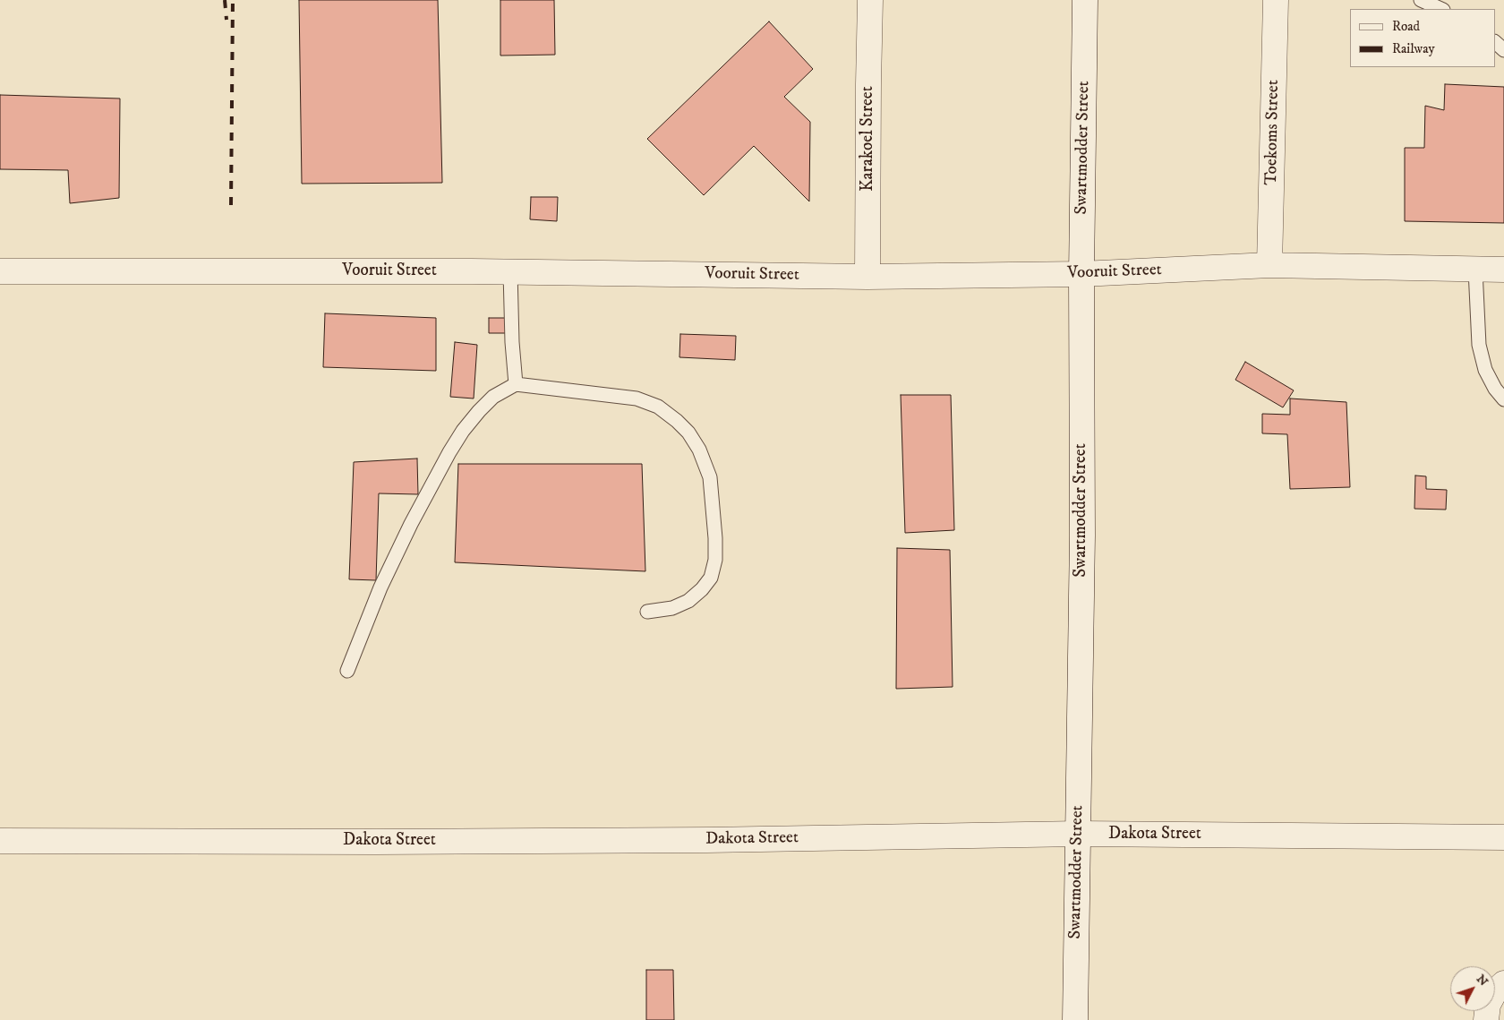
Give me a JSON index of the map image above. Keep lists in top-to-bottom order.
{
  "streets": {
    "street": [
      "Toekoms Street",
      "Karakoel Street",
      "Swartmodder Street",
      "Vooruit Street",
      "Dakota Street"
    ]
  },
  "crossings": [
    ["Toekoms Street", "Vooruit Street"],
    ["Karakoel Street", "Vooruit Street"],
    ["Swartmodder Street", "Vooruit Street"],
    ["Swartmodder Street", "Dakota Street"]
  ],
  "legend": ["Road", "Railway"],
  "north": "top right"
}
